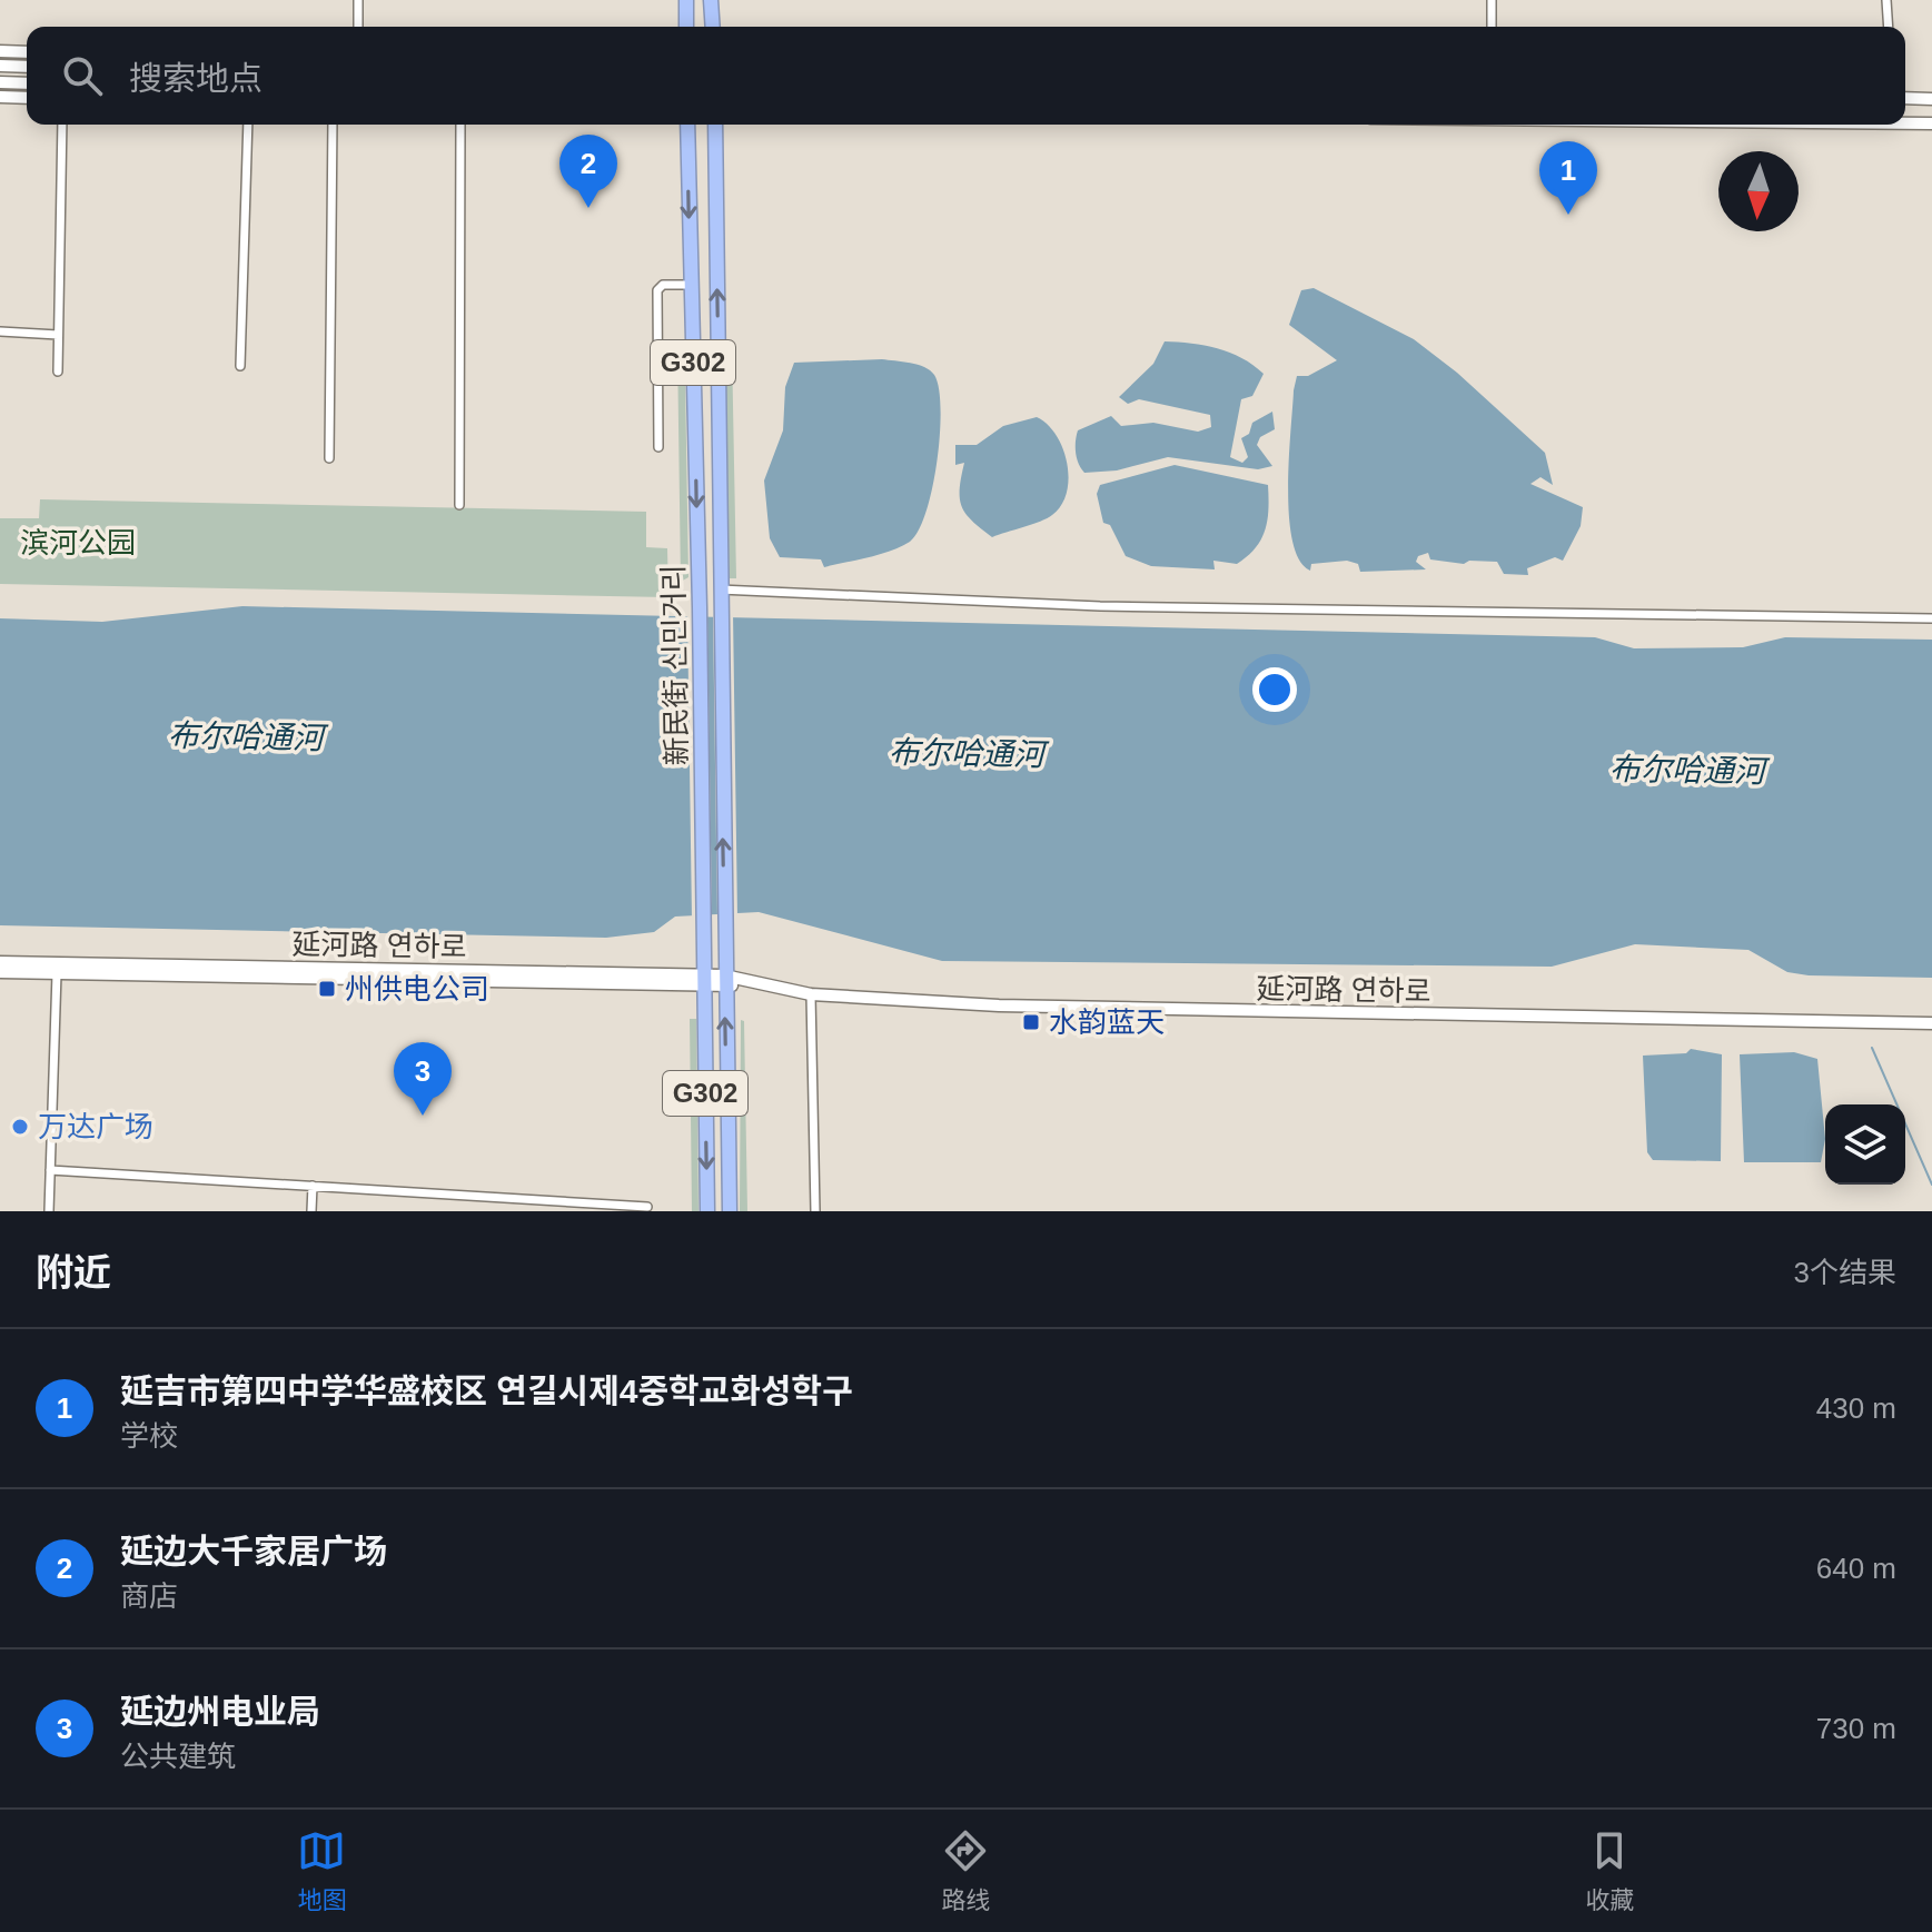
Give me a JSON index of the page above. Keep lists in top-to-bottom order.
{
  "streets": {
    "highway": ["G302", "新民街 신민거리"],
    "main road": ["延河路 연하로"]
  },
  "crossings": [
    ["新民街 신민거리", "延河路 연하로"]
  ],
  "water": ["布尔哈通河"],
  "parks": ["滨河公园"],
  "places": {
    "transit": ["州供电公司", "水韵蓝天"],
    "other": ["万达广场"]
  },
  "north": "bottom",
  "page": {
    "search": "搜索地点",
    "pins": ["2", "1", "3"],
    "heading": ["附近", "3个结果"],
    "list": [
      {
        "mark": "1",
        "name": "延吉市第四中学华盛校区 연길시제4중학교화성학구",
        "note": "学校",
        "value": "430 m"
      },
      {
        "mark": "2",
        "name": "延边大千家居广场",
        "note": "商店",
        "value": "640 m"
      },
      {
        "mark": "3",
        "name": "延边州电业局",
        "note": "公共建筑",
        "value": "730 m"
      }
    ],
    "nav": ["地图", "路线", "收藏"]
  }
}
